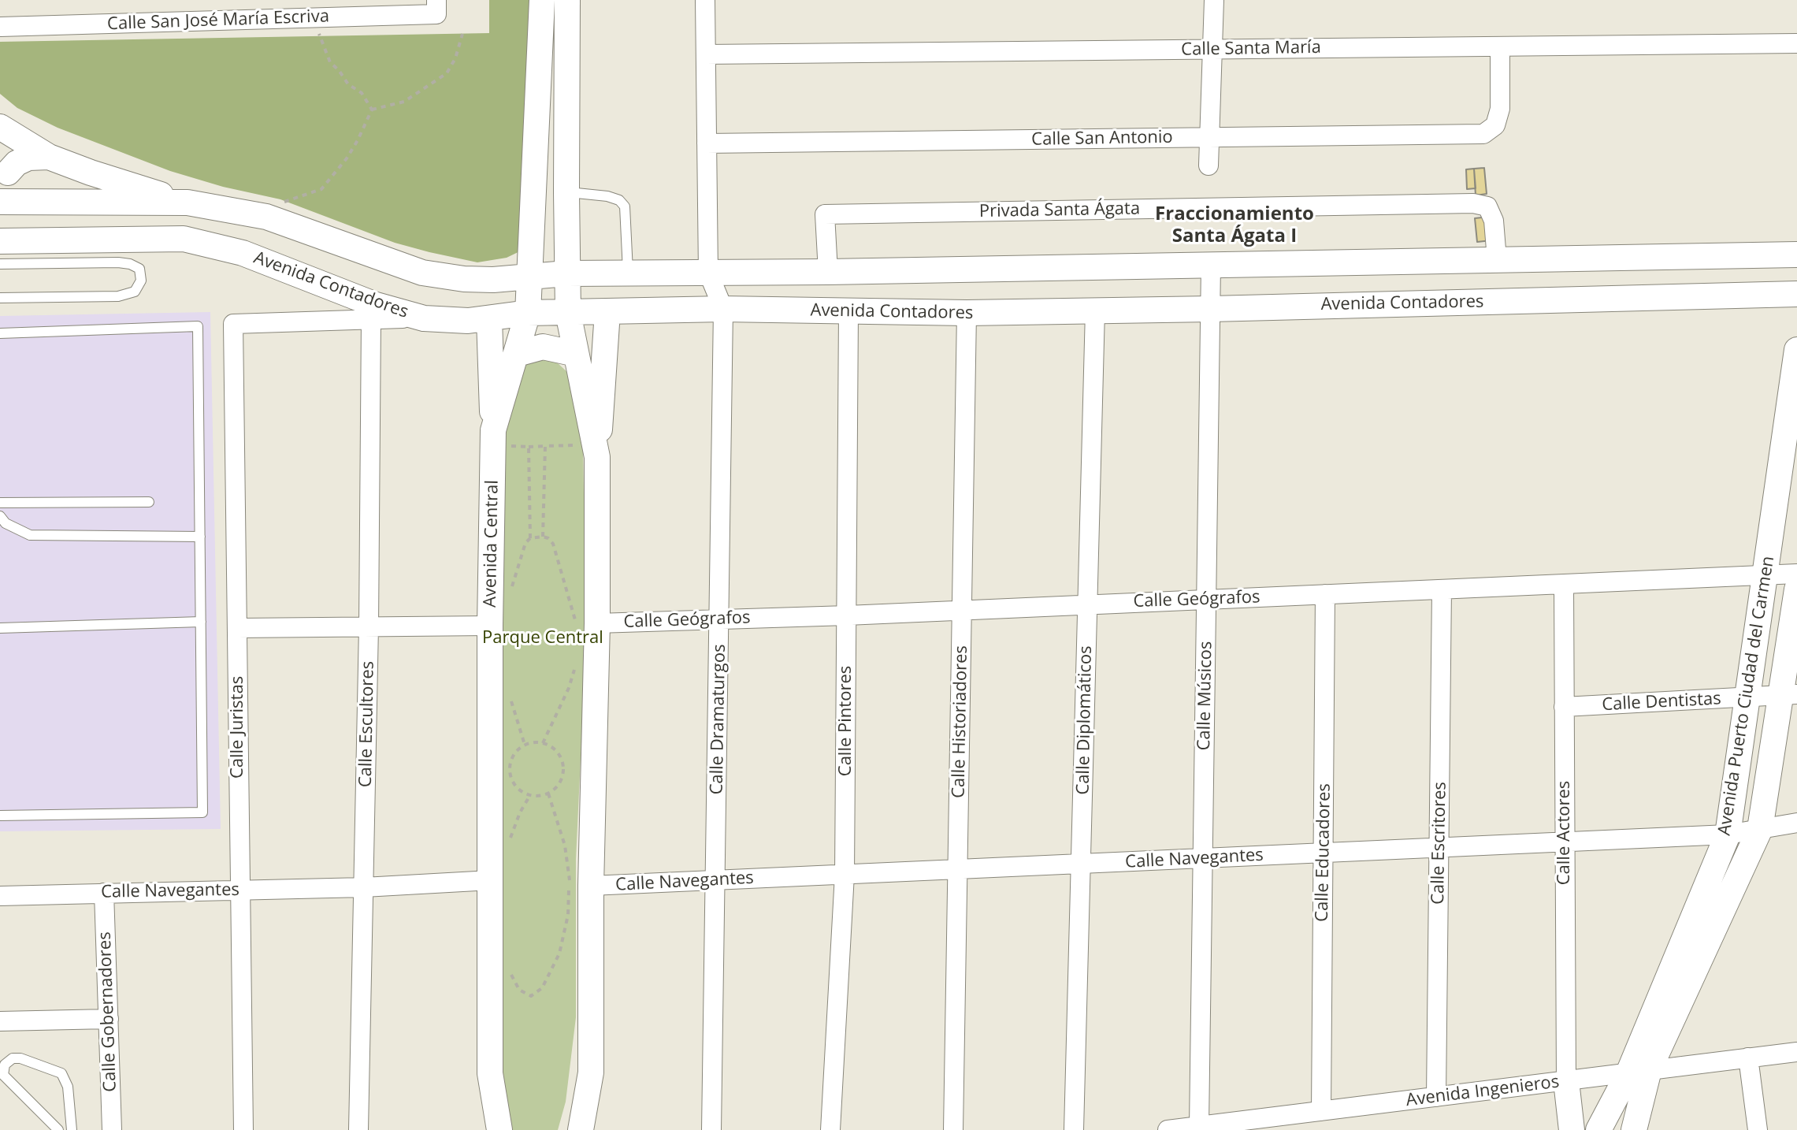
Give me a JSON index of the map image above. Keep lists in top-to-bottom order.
{
  "streets": {
    "main road": ["Avenida Contadores", "Avenida Central", "Avenida Puerto Ciudad del Carmen"],
    "street": [
      "Calle San José María Escriva",
      "Calle Santa María",
      "Calle San Antonio",
      "Privada Santa Ágata",
      "Calle Geógrafos",
      "Calle Músicos",
      "Calle Dentistas",
      "Calle Dramaturgos",
      "Calle Diplomáticos",
      "Calle Pintores",
      "Calle Historiadores",
      "Calle Escultores",
      "Calle Juristas",
      "Calle Actores",
      "Calle Escritores",
      "Calle Educadores",
      "Calle Navegantes",
      "Calle Gobernadores",
      "Avenida Ingenieros"
    ]
  },
  "crossings": [
    ["Calle Santa María", "Calle San Antonio"],
    ["Avenida Contadores", "Avenida Central"],
    ["Avenida Contadores", "Calle Músicos"],
    ["Avenida Contadores", "Calle Dramaturgos"],
    ["Avenida Contadores", "Calle Diplomáticos"],
    ["Avenida Contadores", "Calle Pintores"],
    ["Avenida Contadores", "Calle Historiadores"],
    ["Avenida Central", "Calle Navegantes"],
    ["Calle Geógrafos", "Calle Músicos"],
    ["Calle Geógrafos", "Avenida Puerto Ciudad del Carmen"],
    ["Calle Geógrafos", "Calle Dramaturgos"],
    ["Calle Geógrafos", "Calle Diplomáticos"],
    ["Calle Geógrafos", "Calle Pintores"],
    ["Calle Geógrafos", "Calle Historiadores"],
    ["Calle Geógrafos", "Calle Actores"],
    ["Calle Geógrafos", "Calle Escritores"],
    ["Calle Geógrafos", "Calle Educadores"],
    ["Calle Músicos", "Calle Navegantes"],
    ["Calle Músicos", "Avenida Ingenieros"],
    ["Avenida Puerto Ciudad del Carmen", "Calle Dentistas"],
    ["Avenida Puerto Ciudad del Carmen", "Calle Navegantes"],
    ["Avenida Puerto Ciudad del Carmen", "Avenida Ingenieros"],
    ["Calle Dentistas", "Calle Actores"],
    ["Calle Dramaturgos", "Calle Navegantes"],
    ["Calle Diplomáticos", "Calle Navegantes"],
    ["Calle Pintores", "Calle Navegantes"],
    ["Calle Historiadores", "Calle Navegantes"],
    ["Calle Escultores", "Calle Juristas"],
    ["Calle Escultores", "Calle Navegantes"],
    ["Calle Juristas", "Calle Navegantes"],
    ["Calle Actores", "Calle Navegantes"],
    ["Calle Actores", "Avenida Ingenieros"],
    ["Calle Escritores", "Calle Navegantes"],
    ["Calle Escritores", "Avenida Ingenieros"],
    ["Calle Educadores", "Calle Navegantes"],
    ["Calle Educadores", "Avenida Ingenieros"],
    ["Calle Navegantes", "Calle Gobernadores"]
  ],
  "districts": ["Fraccionamiento Santa Ágata I"],
  "parks": ["Parque Central"]
}
